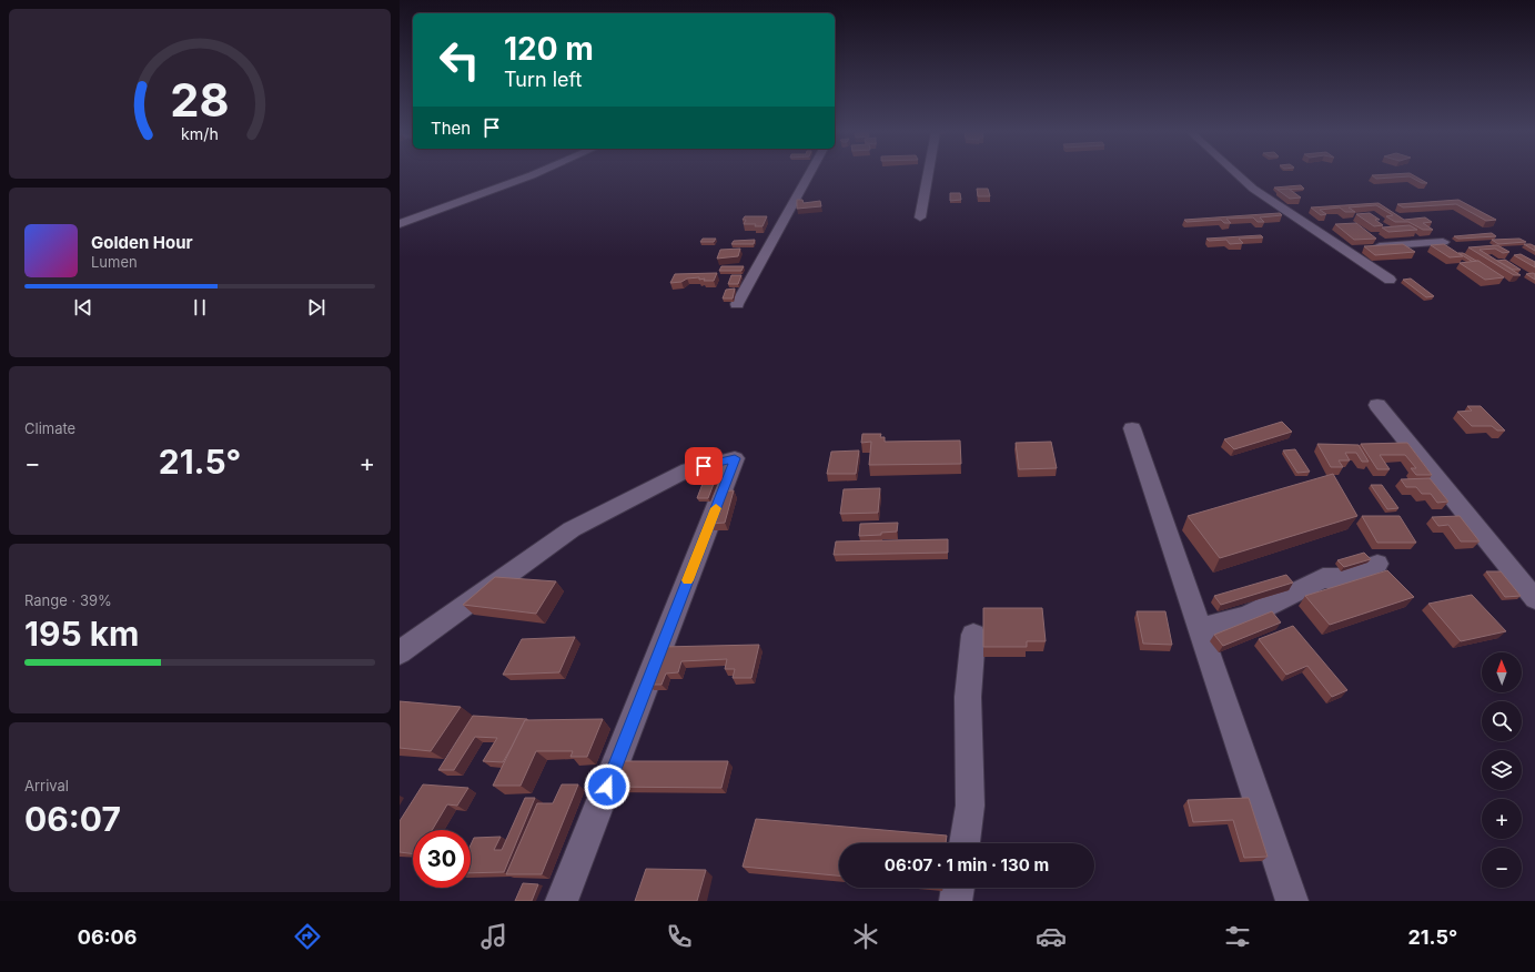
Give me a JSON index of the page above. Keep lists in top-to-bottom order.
{
  "north": "top",
  "page": {
    "turn": ["120 m", "Turn left"],
    "then": "Then",
    "song": ["Golden Hour", "Lumen"],
    "tile": [
      "Climate",
      ["Range · 39%", "195 km"],
      ["Arrival", "06:07"]
    ],
    "heat": ["−", "21.5°", "+"],
    "map_buttons": ["+", "−"],
    "limit": "30",
    "trip": "06:07 · 1 min · 130 m",
    "tabs": ["06:06", "21.5°"],
    "gauge": ["28", "km/h"]
  }
}
